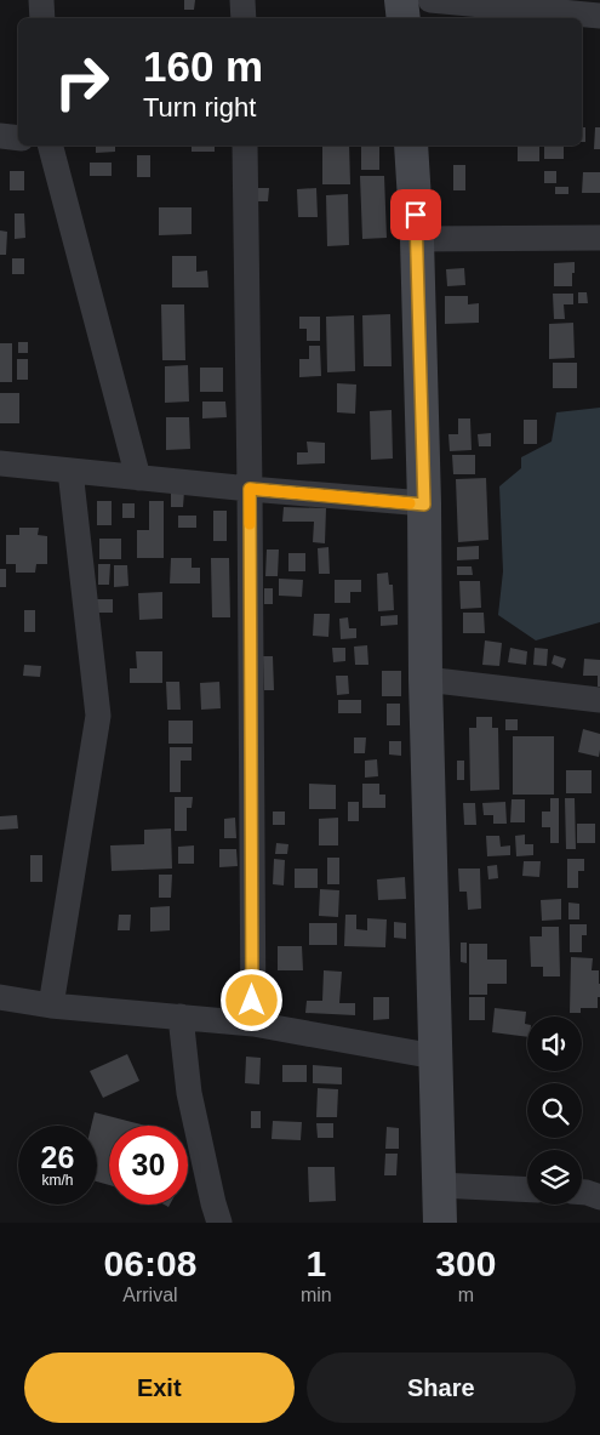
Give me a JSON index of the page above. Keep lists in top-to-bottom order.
{
  "page": {
    "turn": ["160 m", "Turn right"],
    "speed": "26 km/h",
    "limit": "30",
    "eta": [
      "06:08",
      "Arrival",
      "1",
      "min",
      "300",
      "m"
    ],
    "buttons": ["Exit", "Share"]
  }
}
